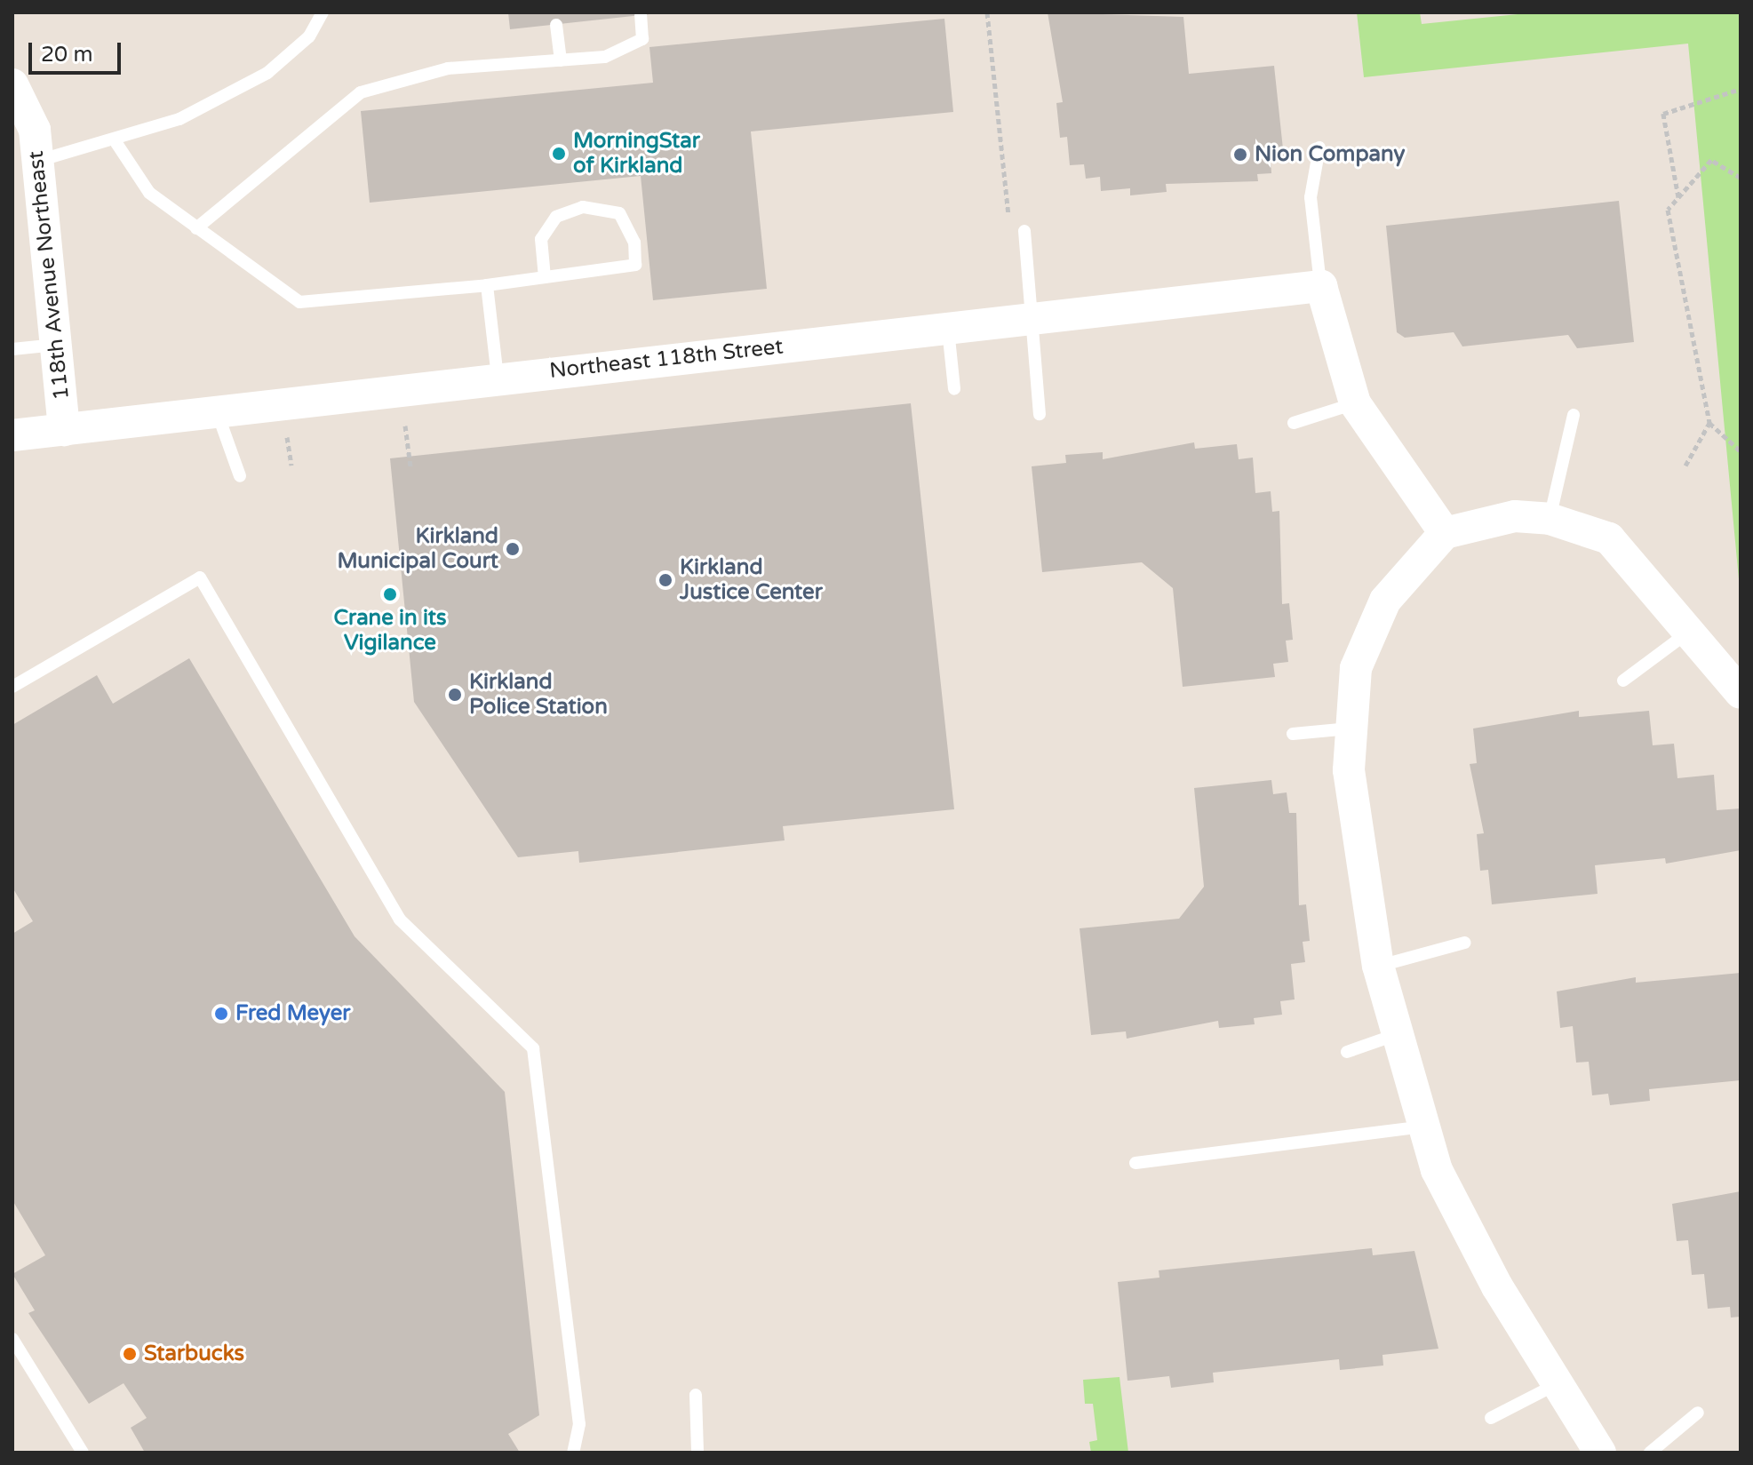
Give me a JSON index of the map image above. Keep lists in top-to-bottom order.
{
  "streets": {
    "street": ["118th Avenue Northeast", "Northeast 118th Street"]
  },
  "crossings": [
    ["118th Avenue Northeast", "Northeast 118th Street"]
  ],
  "places": [
    "MorningStar of Kirkland",
    "Nion Company",
    "Kirkland Municipal Court",
    "Kirkland Justice Center",
    "Crane in its Vigilance",
    "Kirkland Police Station",
    "Fred Meyer",
    "Starbucks"
  ],
  "scale_bar": "20 m"
}
